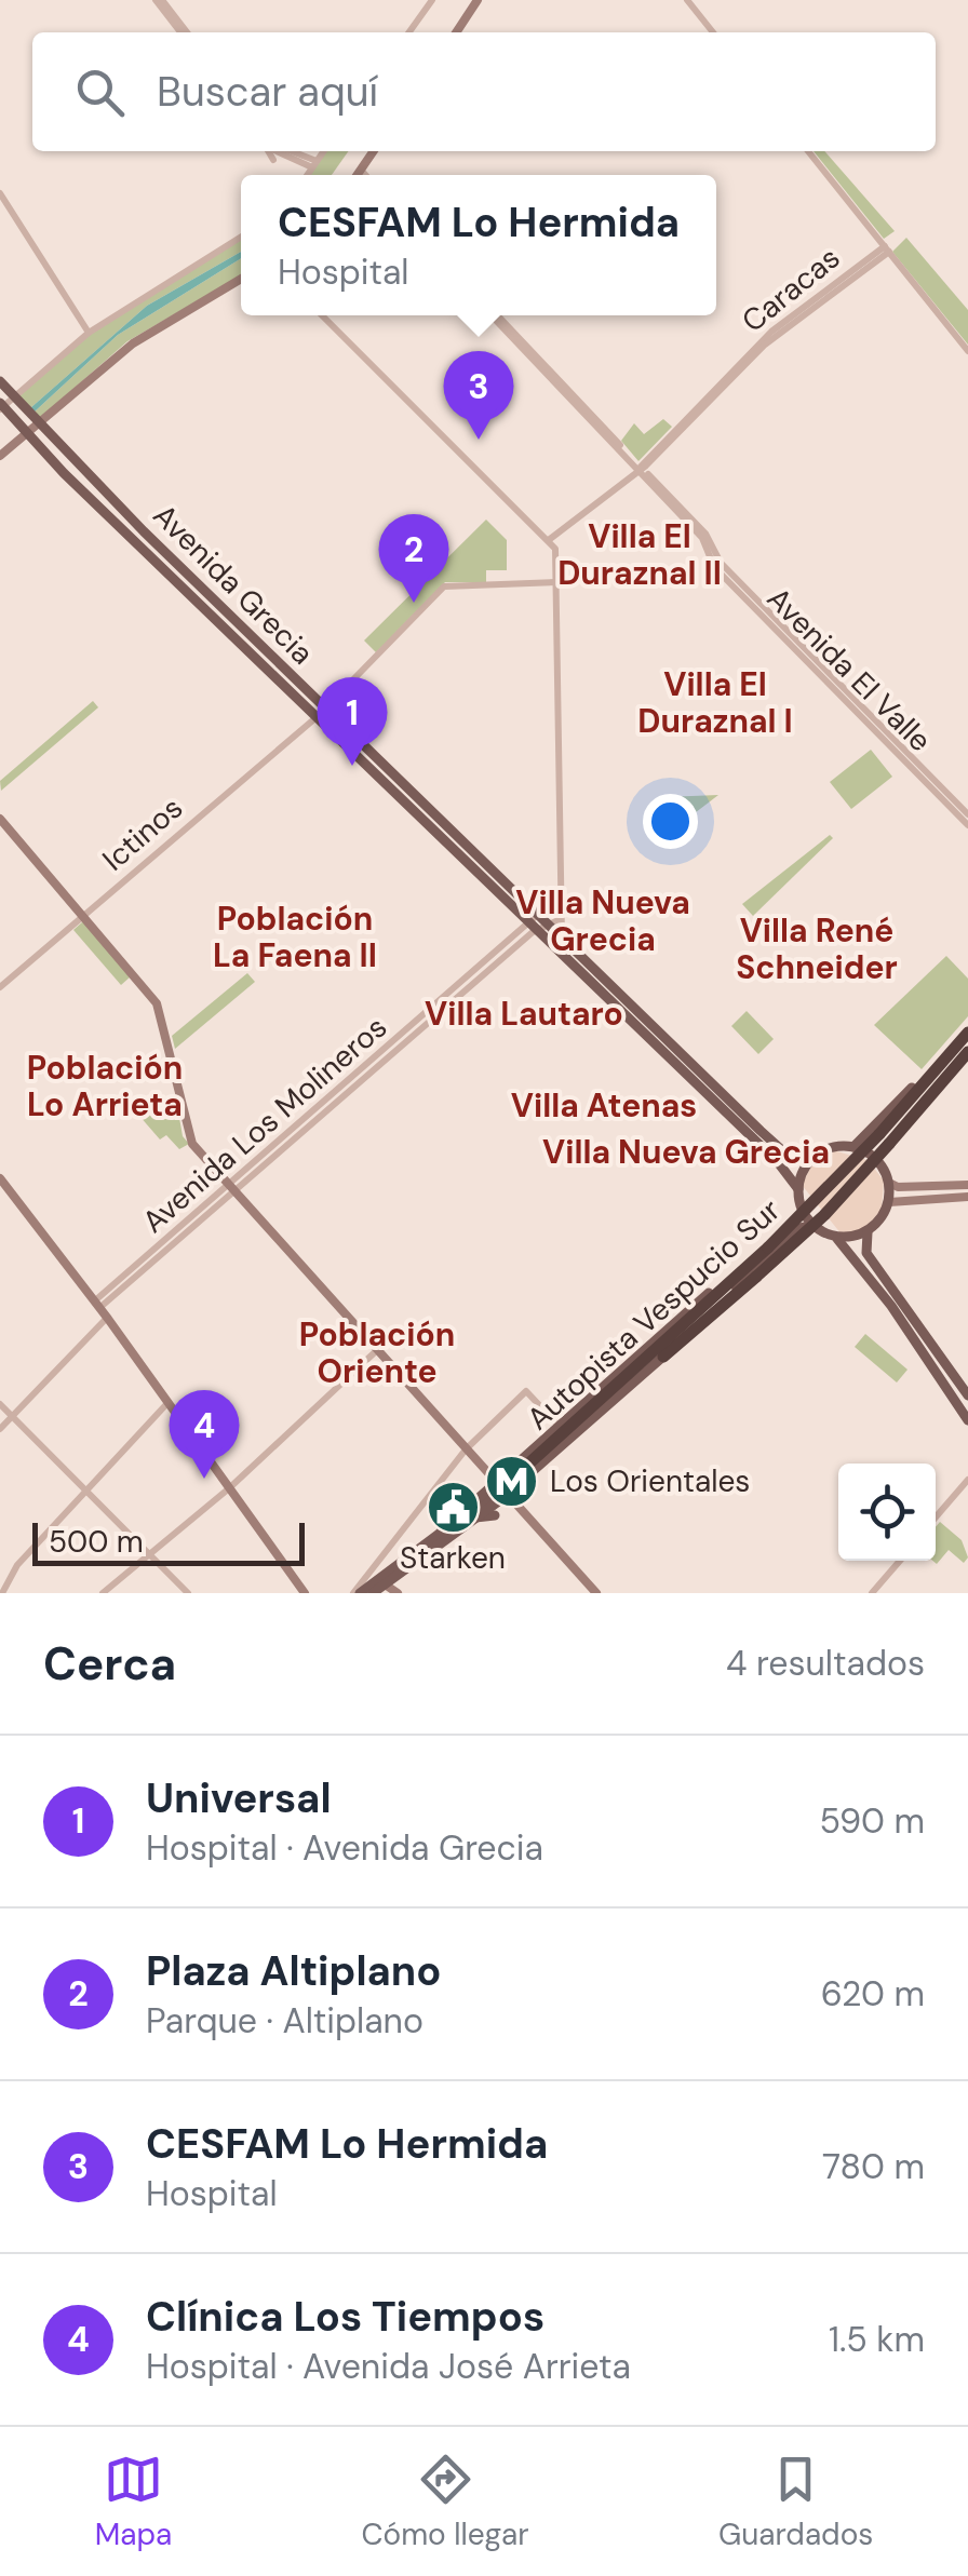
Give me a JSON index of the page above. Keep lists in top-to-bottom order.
{
  "streets": {
    "highway": ["Autopista Vespucio Sur"],
    "main road": ["Avenida Grecia"],
    "street": [
      "Caracas",
      "Avenida El Valle",
      "Ictinos",
      "Avenida Los Molineros"
    ]
  },
  "crossings": [
    ["Caracas", "Avenida El Valle"],
    ["Avenida Grecia", "Ictinos"],
    ["Avenida Grecia", "Avenida Los Molineros"]
  ],
  "districts": [
    "Villa El Duraznal II",
    "Villa El Duraznal I",
    "Villa Nueva Grecia",
    "Población La Faena II",
    "Villa René Schneider",
    "Villa Lautaro",
    "Población Lo Arrieta",
    "Villa Atenas",
    "Villa Nueva Grecia",
    "Población Oriente"
  ],
  "places": {
    "metro station": ["Los Orientales"],
    "public building": ["Starken"]
  },
  "scale_bar": "500 m",
  "page": {
    "search": "Buscar aquí",
    "popup": ["CESFAM Lo Hermida", "Hospital"],
    "pins": [
      "3",
      "2",
      "1",
      "4"
    ],
    "scale": "500 m",
    "heading": ["Cerca", "4 resultados"],
    "list": [
      {
        "mark": "1",
        "name": "Universal",
        "note": "Hospital · Avenida Grecia",
        "value": "590 m"
      },
      {
        "mark": "2",
        "name": "Plaza Altiplano",
        "note": "Parque · Altiplano",
        "value": "620 m"
      },
      {
        "mark": "3",
        "name": "CESFAM Lo Hermida",
        "note": "Hospital",
        "value": "780 m"
      },
      {
        "mark": "4",
        "name": "Clínica Los Tiempos",
        "note": "Hospital · Avenida José Arrieta",
        "value": "1.5 km"
      }
    ],
    "nav": ["Mapa", "Cómo llegar", "Guardados"]
  }
}
